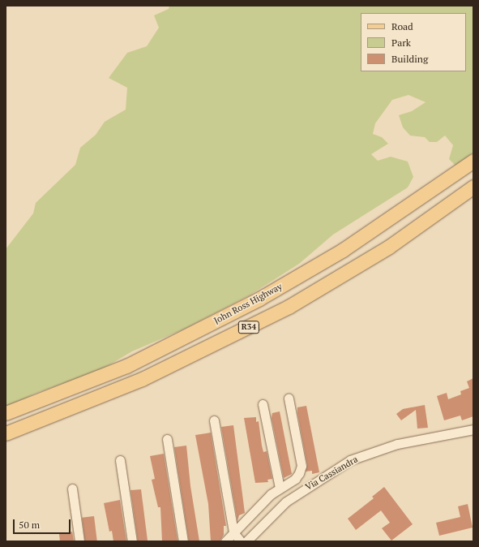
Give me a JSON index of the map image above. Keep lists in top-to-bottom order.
{
  "streets": {
    "main road": ["John Ross Highway", "R34"],
    "street": ["Via Cassiandra"]
  },
  "legend": ["Road", "Park", "Building"],
  "scale_bar": "50 m"
}
